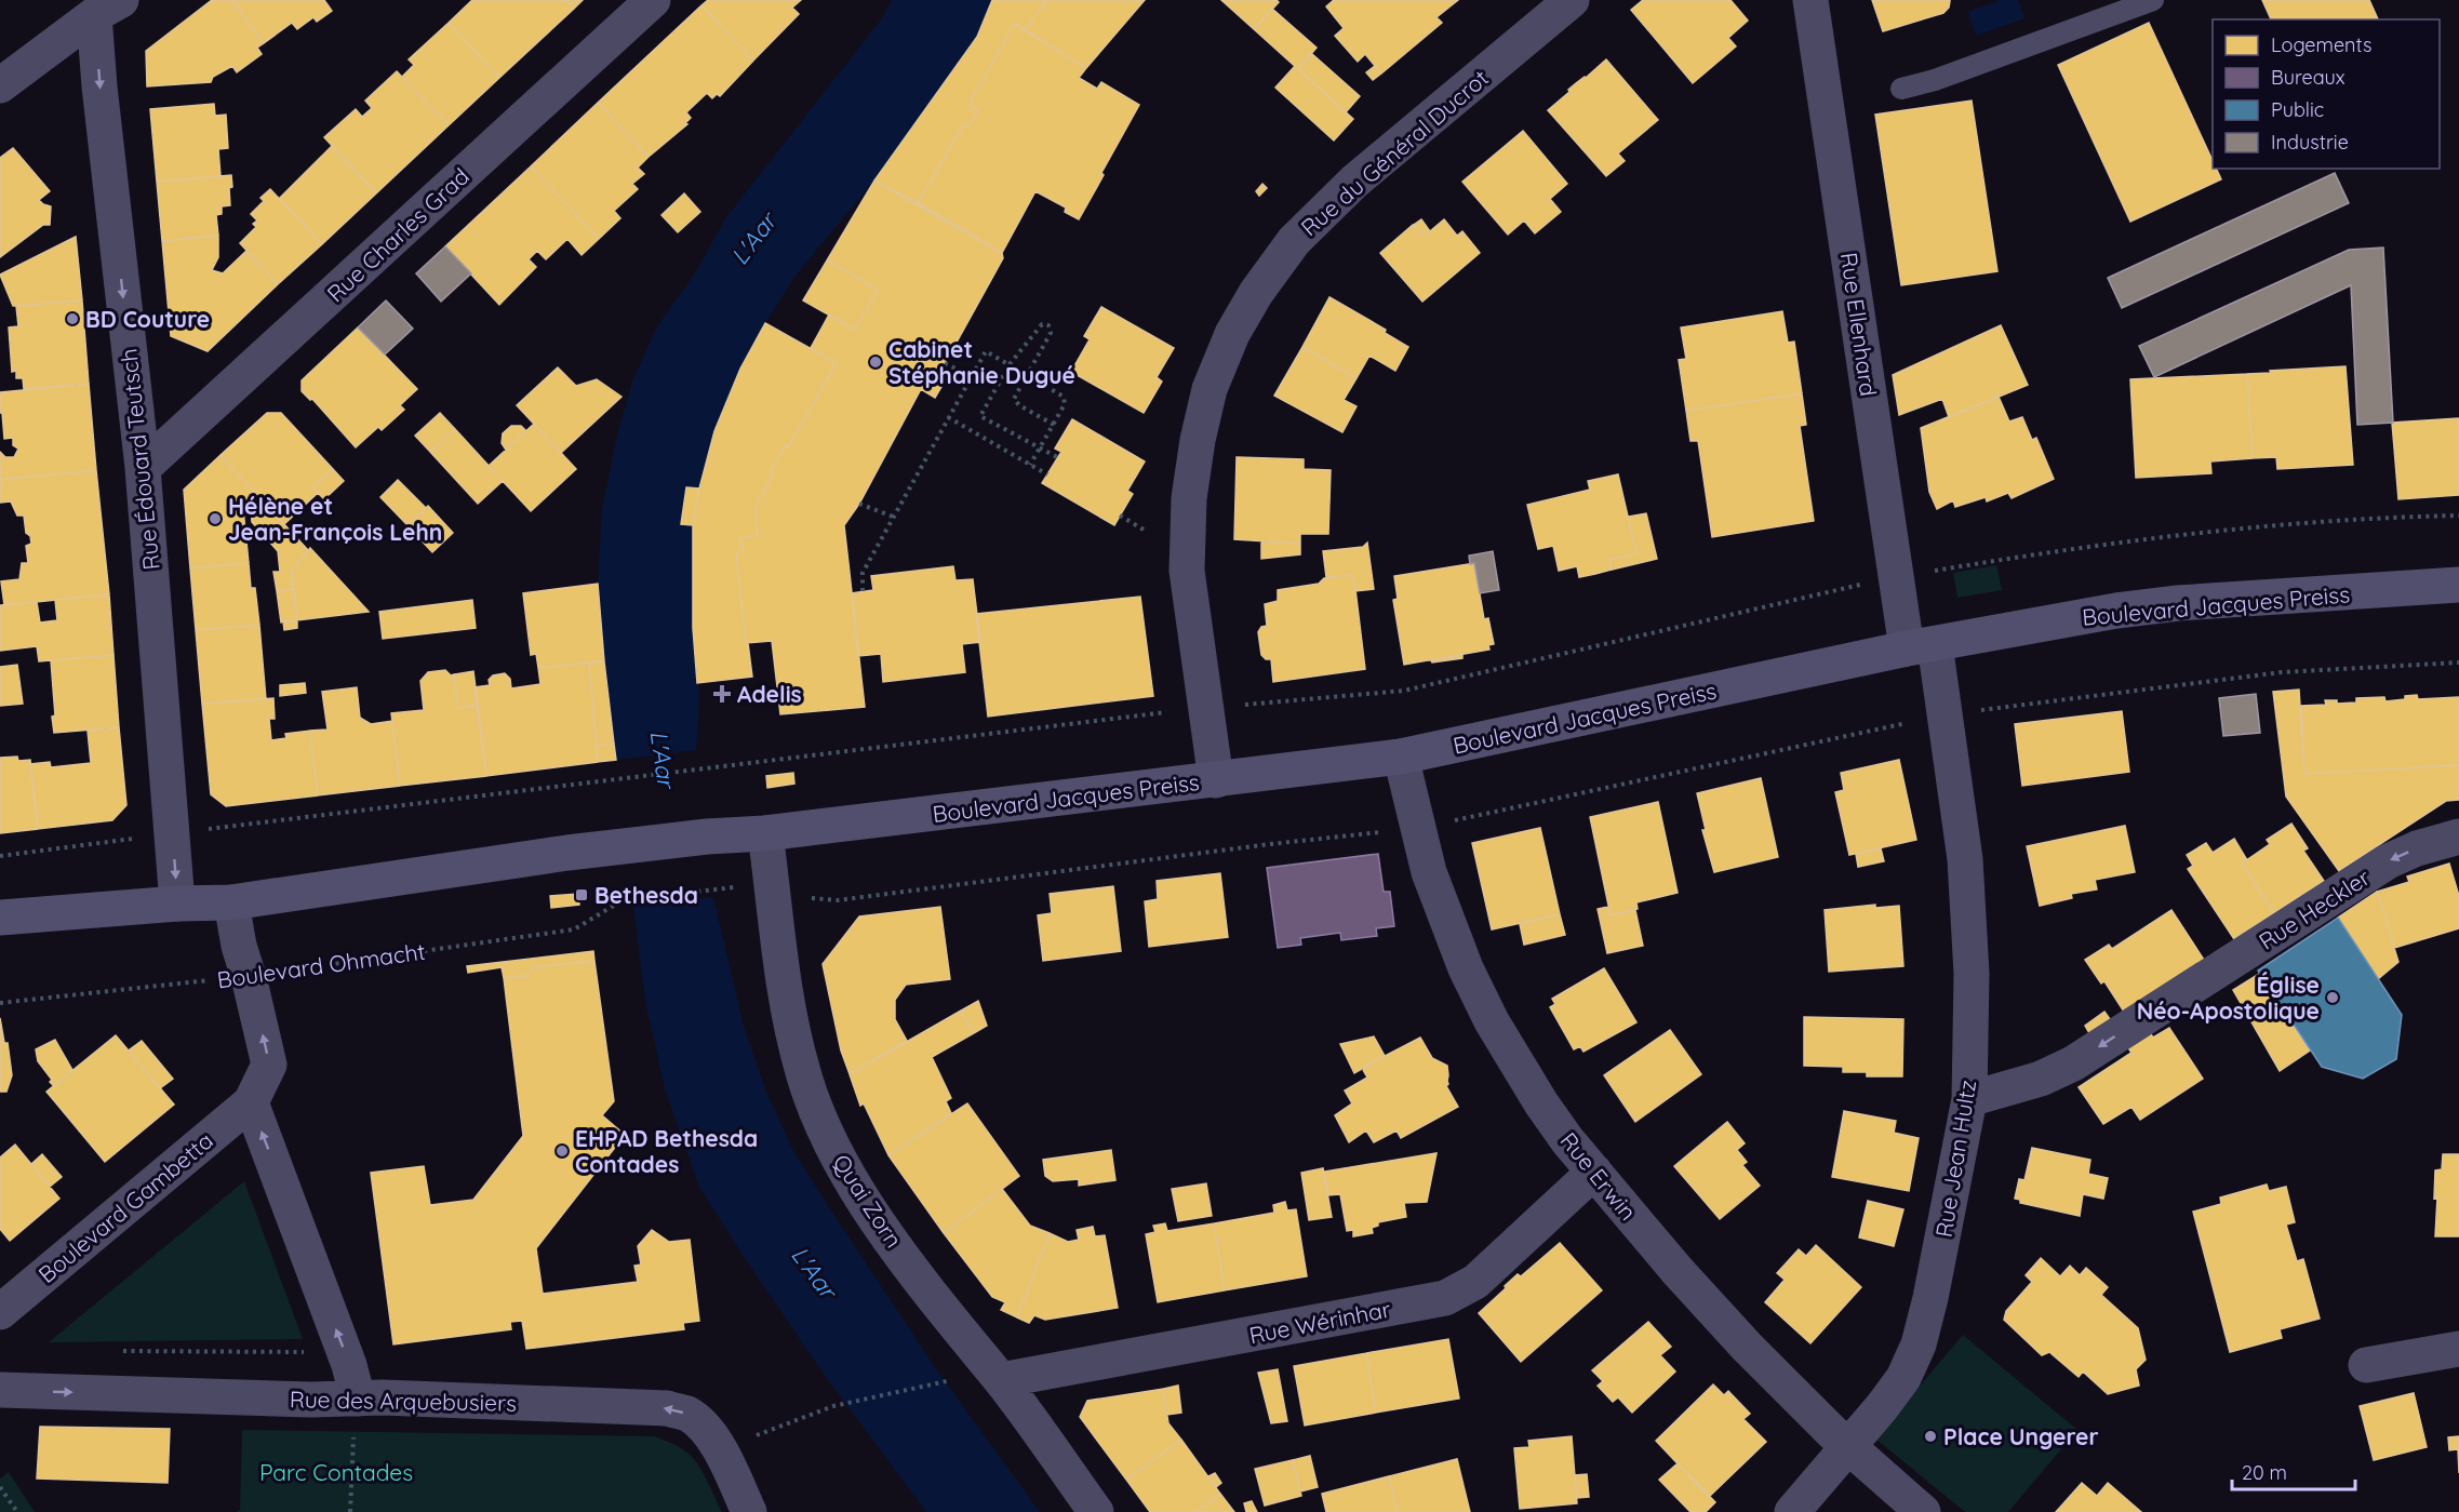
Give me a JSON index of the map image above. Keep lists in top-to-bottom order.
{
  "streets": {
    "main road": ["Boulevard Jacques Preiss"],
    "street": [
      "Rue du Général Ducrot",
      "Rue Charles Grad",
      "Rue Ellenhard",
      "Rue Édouard Teutsch",
      "Rue Heckler",
      "Rue Jean Hultz",
      "Rue Erwin",
      "Quai Zorn",
      "Boulevard Gambetta",
      "Rue Wérinhar",
      "Rue des Arquebusiers"
    ],
    "path": ["Boulevard Ohmacht"]
  },
  "crossings": [
    ["Rue du Général Ducrot", "Boulevard Jacques Preiss"],
    ["Rue Charles Grad", "Rue Édouard Teutsch"],
    ["Rue Ellenhard", "Boulevard Jacques Preiss"],
    ["Rue Ellenhard", "Rue Jean Hultz"],
    ["Boulevard Jacques Preiss", "Rue Jean Hultz"],
    ["Boulevard Jacques Preiss", "Rue Erwin"],
    ["Boulevard Jacques Preiss", "Quai Zorn"],
    ["Boulevard Jacques Preiss", "Boulevard Gambetta"],
    ["Rue Heckler", "Rue Jean Hultz"],
    ["Boulevard Ohmacht", "Rue Jean Hultz"],
    ["Boulevard Ohmacht", "Rue Erwin"],
    ["Boulevard Ohmacht", "Quai Zorn"],
    ["Boulevard Ohmacht", "Boulevard Gambetta"],
    ["Rue Jean Hultz", "Rue Erwin"],
    ["Rue Erwin", "Rue Wérinhar"],
    ["Quai Zorn", "Rue Wérinhar"]
  ],
  "one_way": ["Rue Édouard Teutsch", "Rue Heckler"],
  "water": ["L'Aar"],
  "parks": ["Parc Contades"],
  "places": {
    "other": [
      "BD Couture",
      "Cabinet Stéphanie Dugué",
      "Hélène et Jean-François Lehn",
      "Église Néo-Apostolique",
      "EHPAD Bethesda Contades",
      "Place Ungerer"
    ],
    "health": ["Adelis"],
    "transit": ["Bethesda"]
  },
  "legend": [
    "Logements",
    "Bureaux",
    "Public",
    "Industrie"
  ],
  "scale_bar": "20 m"
}
